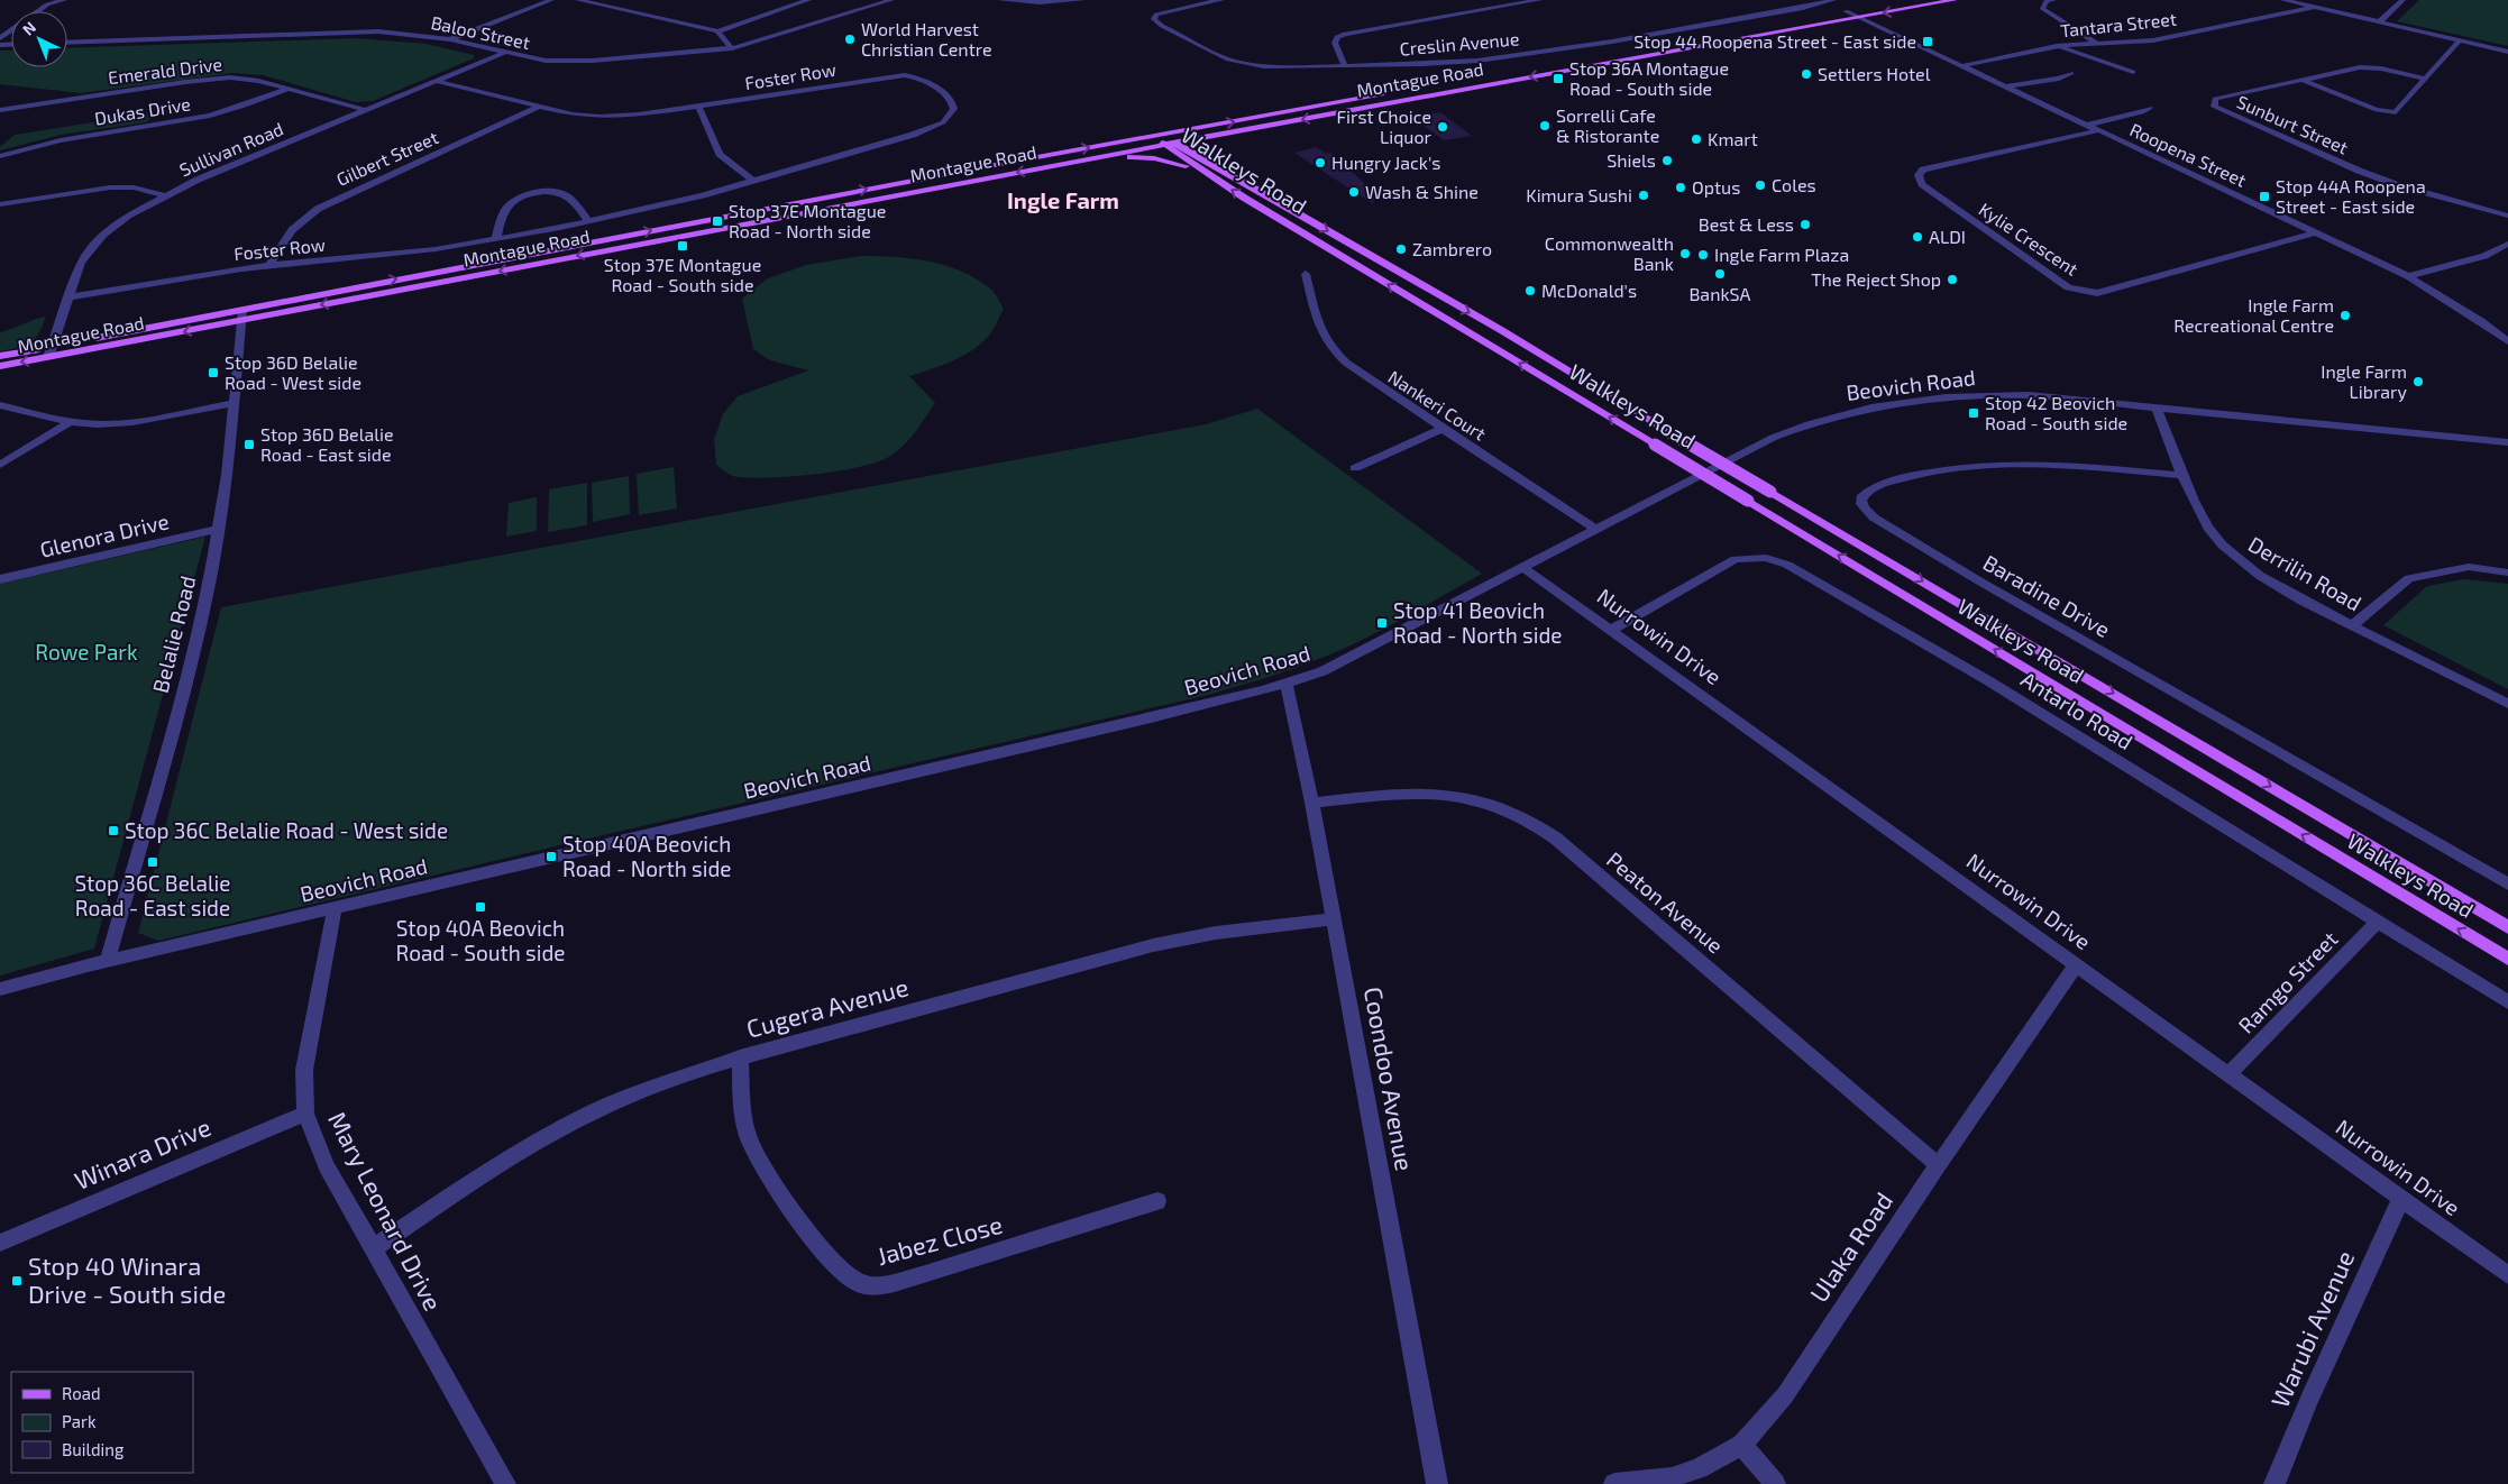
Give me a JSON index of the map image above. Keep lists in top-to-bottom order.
{
  "streets": {
    "main road": ["Montague Road", "Walkleys Road"],
    "street": [
      "Tantara Street",
      "Baloo Street",
      "Creslin Avenue",
      "Emerald Drive",
      "Foster Row",
      "Dukas Drive",
      "Sunburt Street",
      "Sullivan Road",
      "Roopena Street",
      "Gilbert Street",
      "Kylie Crescent",
      "Beovich Road",
      "Nankeri Court",
      "Glenora Drive",
      "Derrilin Road",
      "Baradine Drive",
      "Belalie Road",
      "Nurrowin Drive",
      "Antarlo Road",
      "Peaton Avenue",
      "Ramgo Street",
      "Cugera Avenue",
      "Coondoo Avenue",
      "Winara Drive",
      "Mary Leonard Drive",
      "Jabez Close",
      "Ulaka Road",
      "Warubi Avenue"
    ]
  },
  "crossings": [
    ["Tantara Street", "Roopena Street"],
    ["Baloo Street", "Sullivan Road"],
    ["Emerald Drive", "Dukas Drive"],
    ["Emerald Drive", "Sullivan Road"],
    ["Foster Row", "Sullivan Road"],
    ["Foster Row", "Gilbert Street"],
    ["Montague Road", "Sullivan Road"],
    ["Montague Road", "Roopena Street"],
    ["Montague Road", "Walkleys Road"],
    ["Montague Road", "Belalie Road"],
    ["Roopena Street", "Kylie Crescent"],
    ["Beovich Road", "Nankeri Court"],
    ["Beovich Road", "Derrilin Road"],
    ["Beovich Road", "Belalie Road"],
    ["Beovich Road", "Nurrowin Drive"],
    ["Beovich Road", "Coondoo Avenue"],
    ["Beovich Road", "Mary Leonard Drive"],
    ["Glenora Drive", "Belalie Road"],
    ["Derrilin Road", "Baradine Drive"],
    ["Nurrowin Drive", "Antarlo Road"],
    ["Nurrowin Drive", "Ramgo Street"],
    ["Nurrowin Drive", "Ulaka Road"],
    ["Nurrowin Drive", "Warubi Avenue"],
    ["Antarlo Road", "Ramgo Street"],
    ["Peaton Avenue", "Coondoo Avenue"],
    ["Peaton Avenue", "Ulaka Road"],
    ["Cugera Avenue", "Coondoo Avenue"],
    ["Cugera Avenue", "Mary Leonard Drive"],
    ["Cugera Avenue", "Jabez Close"],
    ["Winara Drive", "Mary Leonard Drive"]
  ],
  "districts": ["Ingle Farm"],
  "parks": ["Rowe Park"],
  "places": {
    "other": [
      "World Harvest Christian Centre",
      "Settlers Hotel",
      "Sorrelli Cafe & Ristorante",
      "First Choice Liquor",
      "Kmart",
      "Shiels",
      "Hungry Jack's",
      "Coles",
      "Optus",
      "Wash & Shine",
      "Kimura Sushi",
      "Best & Less",
      "ALDI",
      "Zambrero",
      "Commonwealth Bank",
      "Ingle Farm Plaza",
      "BankSA",
      "The Reject Shop",
      "McDonald's",
      "Ingle Farm Recreational Centre",
      "Ingle Farm Library"
    ],
    "transit": [
      "Stop 44 Roopena Street - East side",
      "Stop 36A Montague Road - South side",
      "Stop 44A Roopena Street - East side",
      "Stop 37E Montague Road - North side",
      "Stop 37E Montague Road - South side",
      "Stop 36D Belalie Road - West side",
      "Stop 42 Beovich Road - South side",
      "Stop 36D Belalie Road - East side",
      "Stop 41 Beovich Road - North side",
      "Stop 36C Belalie Road - West side",
      "Stop 40A Beovich Road - North side",
      "Stop 36C Belalie Road - East side",
      "Stop 40A Beovich Road - South side",
      "Stop 40 Winara Drive - South side"
    ]
  },
  "legend": ["Road", "Park", "Building"],
  "north": "top left"
}
